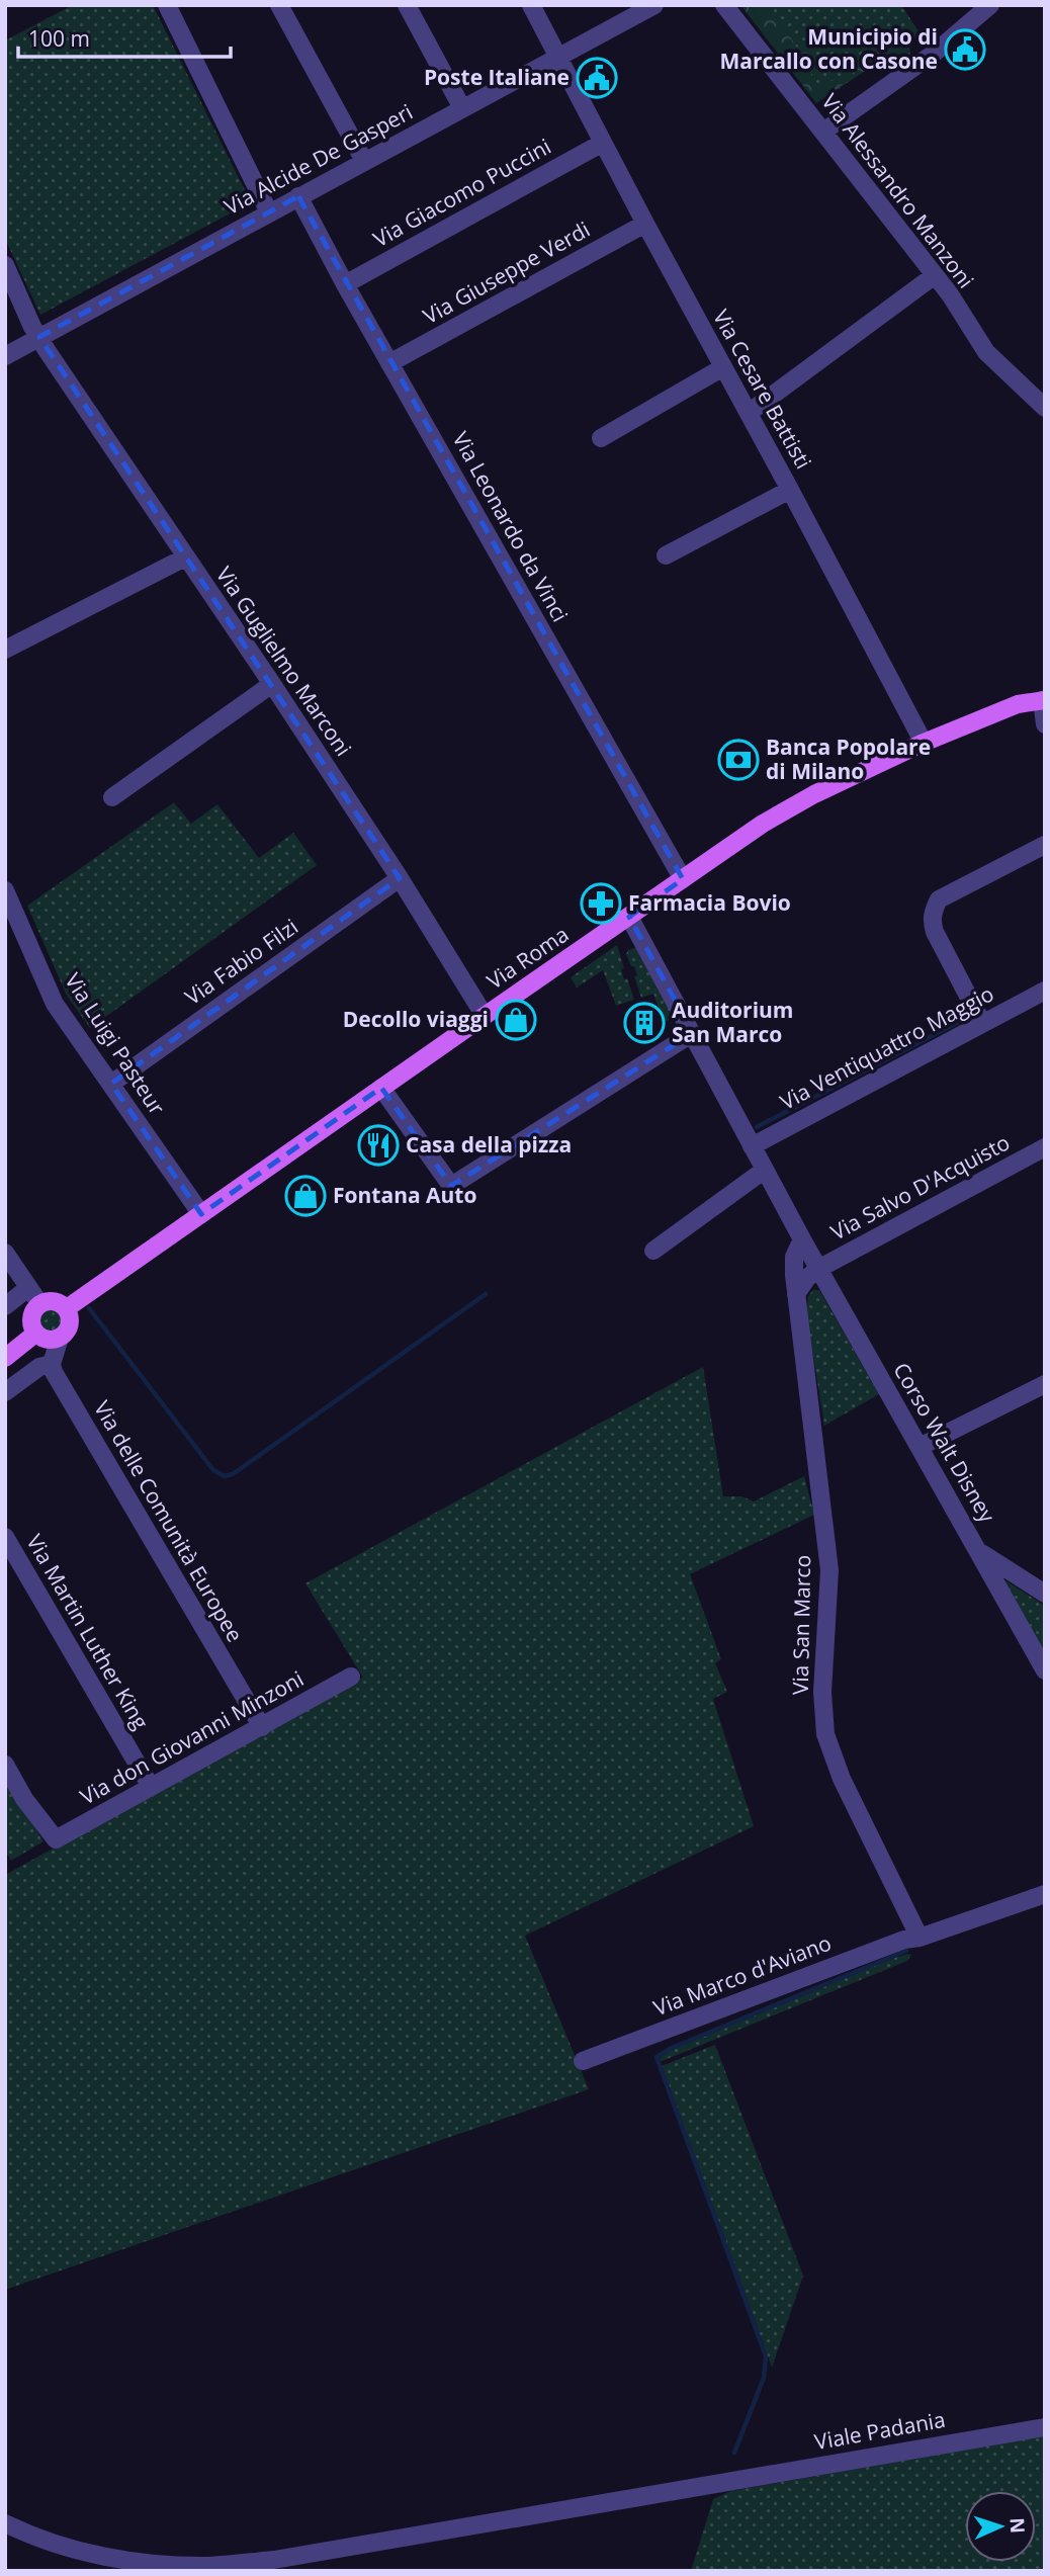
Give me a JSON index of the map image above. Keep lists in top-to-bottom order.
{
  "streets": {
    "main road": ["Via Roma"],
    "street": [
      "Via Alcide De Gasperi",
      "Via Alessandro Manzoni",
      "Via Giacomo Puccini",
      "Via Giuseppe Verdi",
      "Via Cesare Battisti",
      "Via Leonardo da Vinci",
      "Via Guglielmo Marconi",
      "Via Fabio Filzi",
      "Via Luigi Pasteur",
      "Via Ventiquattro Maggio",
      "Via Salvo D'Acquisto",
      "Corso Walt Disney",
      "Via delle Comunità Europee",
      "Via San Marco",
      "Via Martin Luther King",
      "Via don Giovanni Minzoni",
      "Via Marco d'Aviano",
      "Viale Padania"
    ]
  },
  "crossings": [
    ["Via Alcide De Gasperi", "Via Cesare Battisti"],
    ["Via Alcide De Gasperi", "Via Leonardo da Vinci"],
    ["Via Alcide De Gasperi", "Via Guglielmo Marconi"],
    ["Via Giacomo Puccini", "Via Cesare Battisti"],
    ["Via Giacomo Puccini", "Via Leonardo da Vinci"],
    ["Via Giuseppe Verdi", "Via Cesare Battisti"],
    ["Via Giuseppe Verdi", "Via Leonardo da Vinci"],
    ["Via Cesare Battisti", "Via Roma"],
    ["Via Leonardo da Vinci", "Via Roma"],
    ["Via Guglielmo Marconi", "Via Roma"],
    ["Via Guglielmo Marconi", "Via Fabio Filzi"],
    ["Via Roma", "Via Luigi Pasteur"],
    ["Via Fabio Filzi", "Via Luigi Pasteur"],
    ["Via Salvo D'Acquisto", "Corso Walt Disney"],
    ["Corso Walt Disney", "Via San Marco"],
    ["Via delle Comunità Europee", "Via don Giovanni Minzoni"],
    ["Via San Marco", "Via Marco d'Aviano"],
    ["Via Martin Luther King", "Via don Giovanni Minzoni"]
  ],
  "places": {
    "public building": ["Municipio di Marcallo con Casone", "Poste Italiane"],
    "bank": ["Banca Popolare di Milano"],
    "pharmacy": ["Farmacia Bovio"],
    "shop": ["Decollo viaggi", "Fontana Auto"],
    "building": ["Auditorium San Marco"],
    "restaurant": ["Casa della pizza"]
  },
  "scale_bar": "100 m",
  "north": "right"
}
